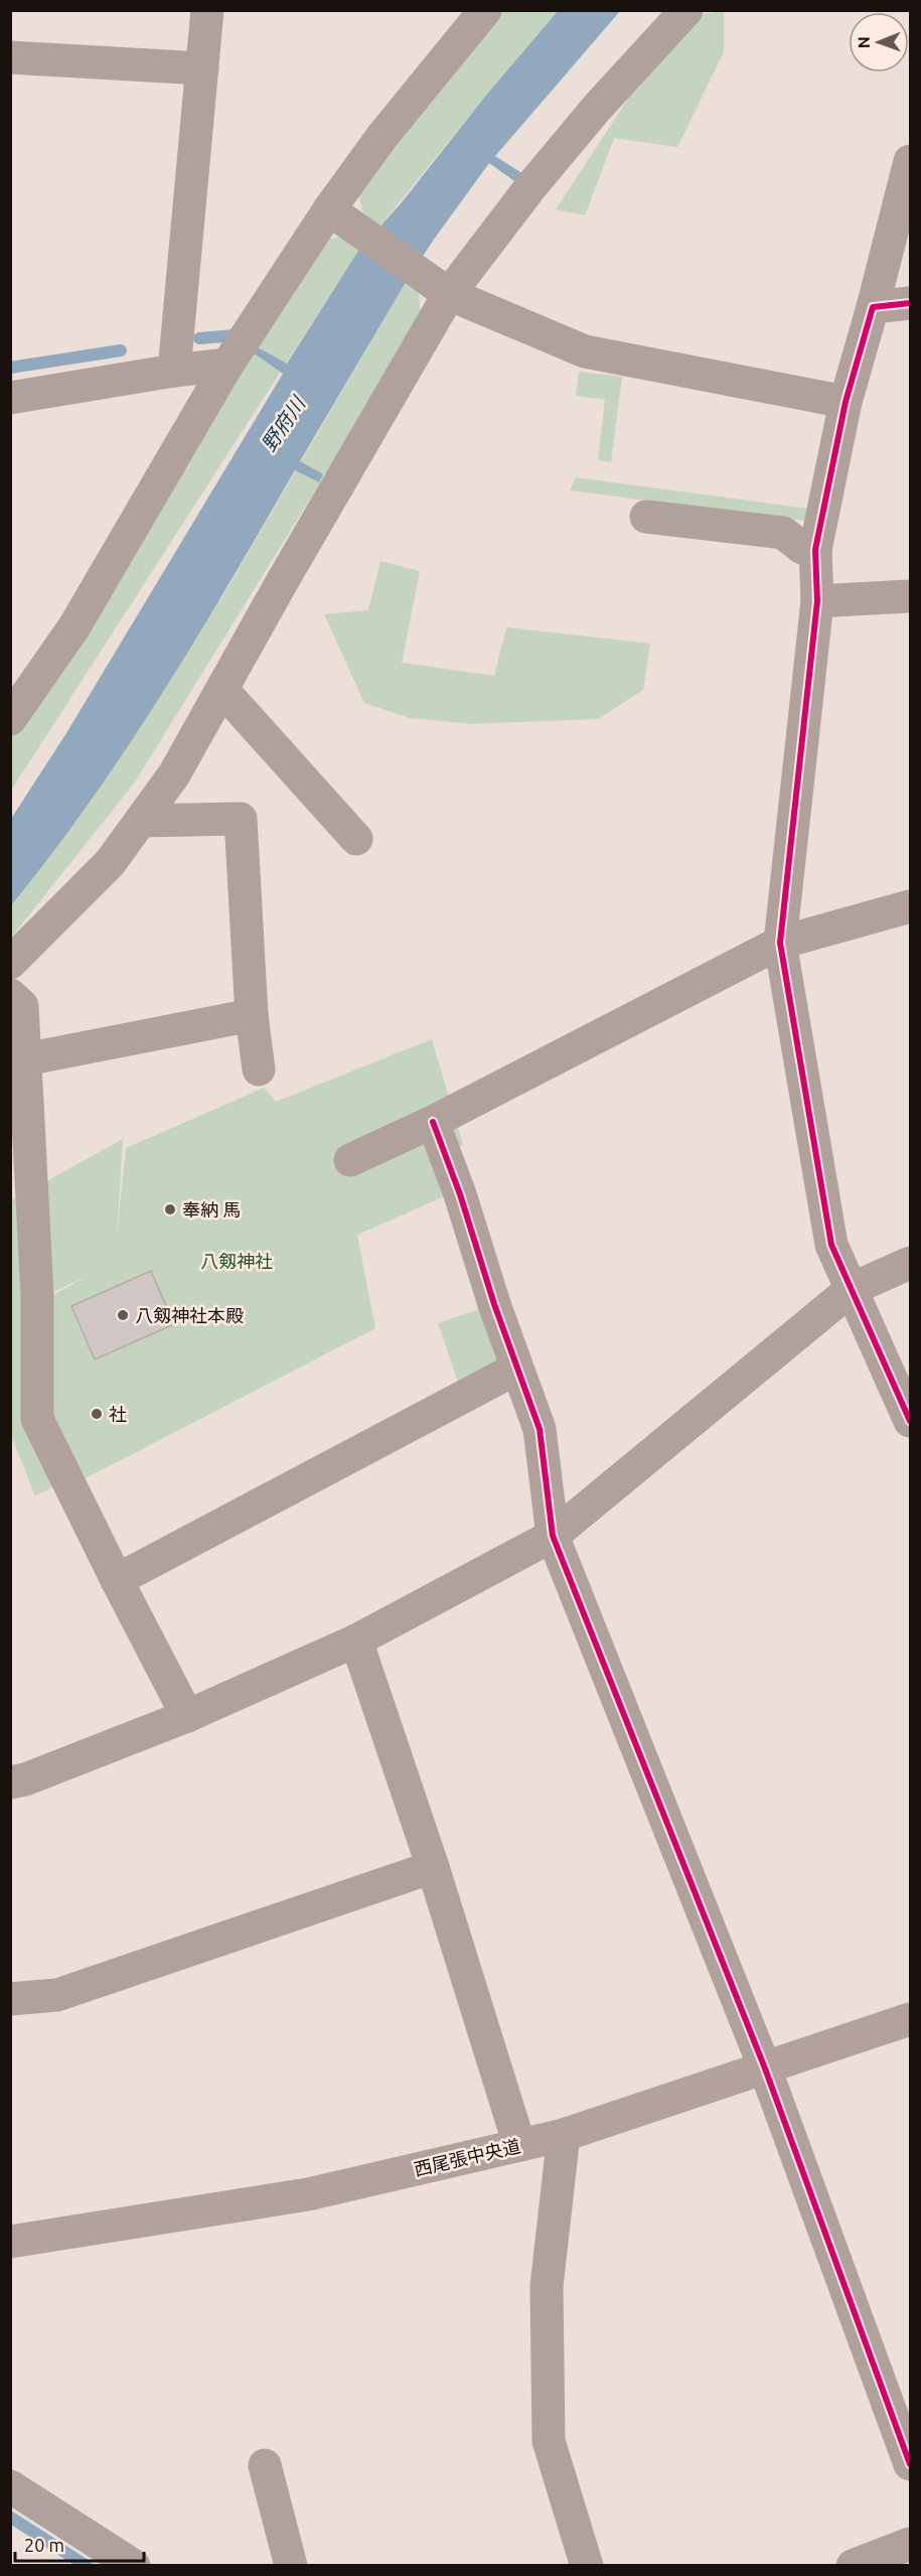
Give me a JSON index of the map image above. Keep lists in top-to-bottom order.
{
  "streets": {
    "main road": ["西尾張中央道"]
  },
  "water": ["野府川"],
  "parks": ["八剱神社"],
  "places": ["奉納 馬", "八剱神社本殿", "社"],
  "scale_bar": "20 m",
  "north": "left"
}
